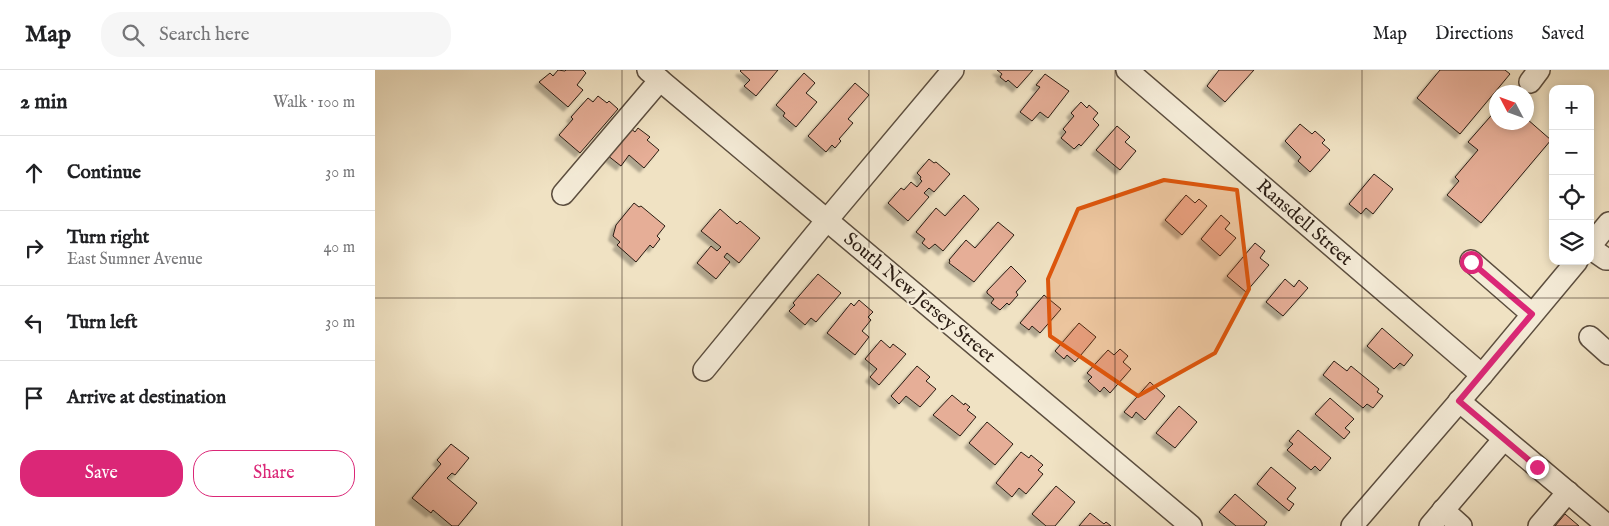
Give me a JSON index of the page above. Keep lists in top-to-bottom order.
{
  "streets": {
    "street": ["Ransdell Street", "South New Jersey Street"]
  },
  "north": "top left",
  "page": {
    "header": "Map",
    "search": "Search here",
    "nav": ["Map", "Directions", "Saved"],
    "heading": ["2 min", "Walk · 100 m"],
    "map_buttons": ["+", "−"],
    "list": [
      ["Continue", "30 m"],
      ["Turn right", "East Sumner Avenue", "40 m"],
      ["Turn left", "30 m"],
      "Arrive at destination"
    ],
    "buttons": ["Save", "Share"]
  }
}
